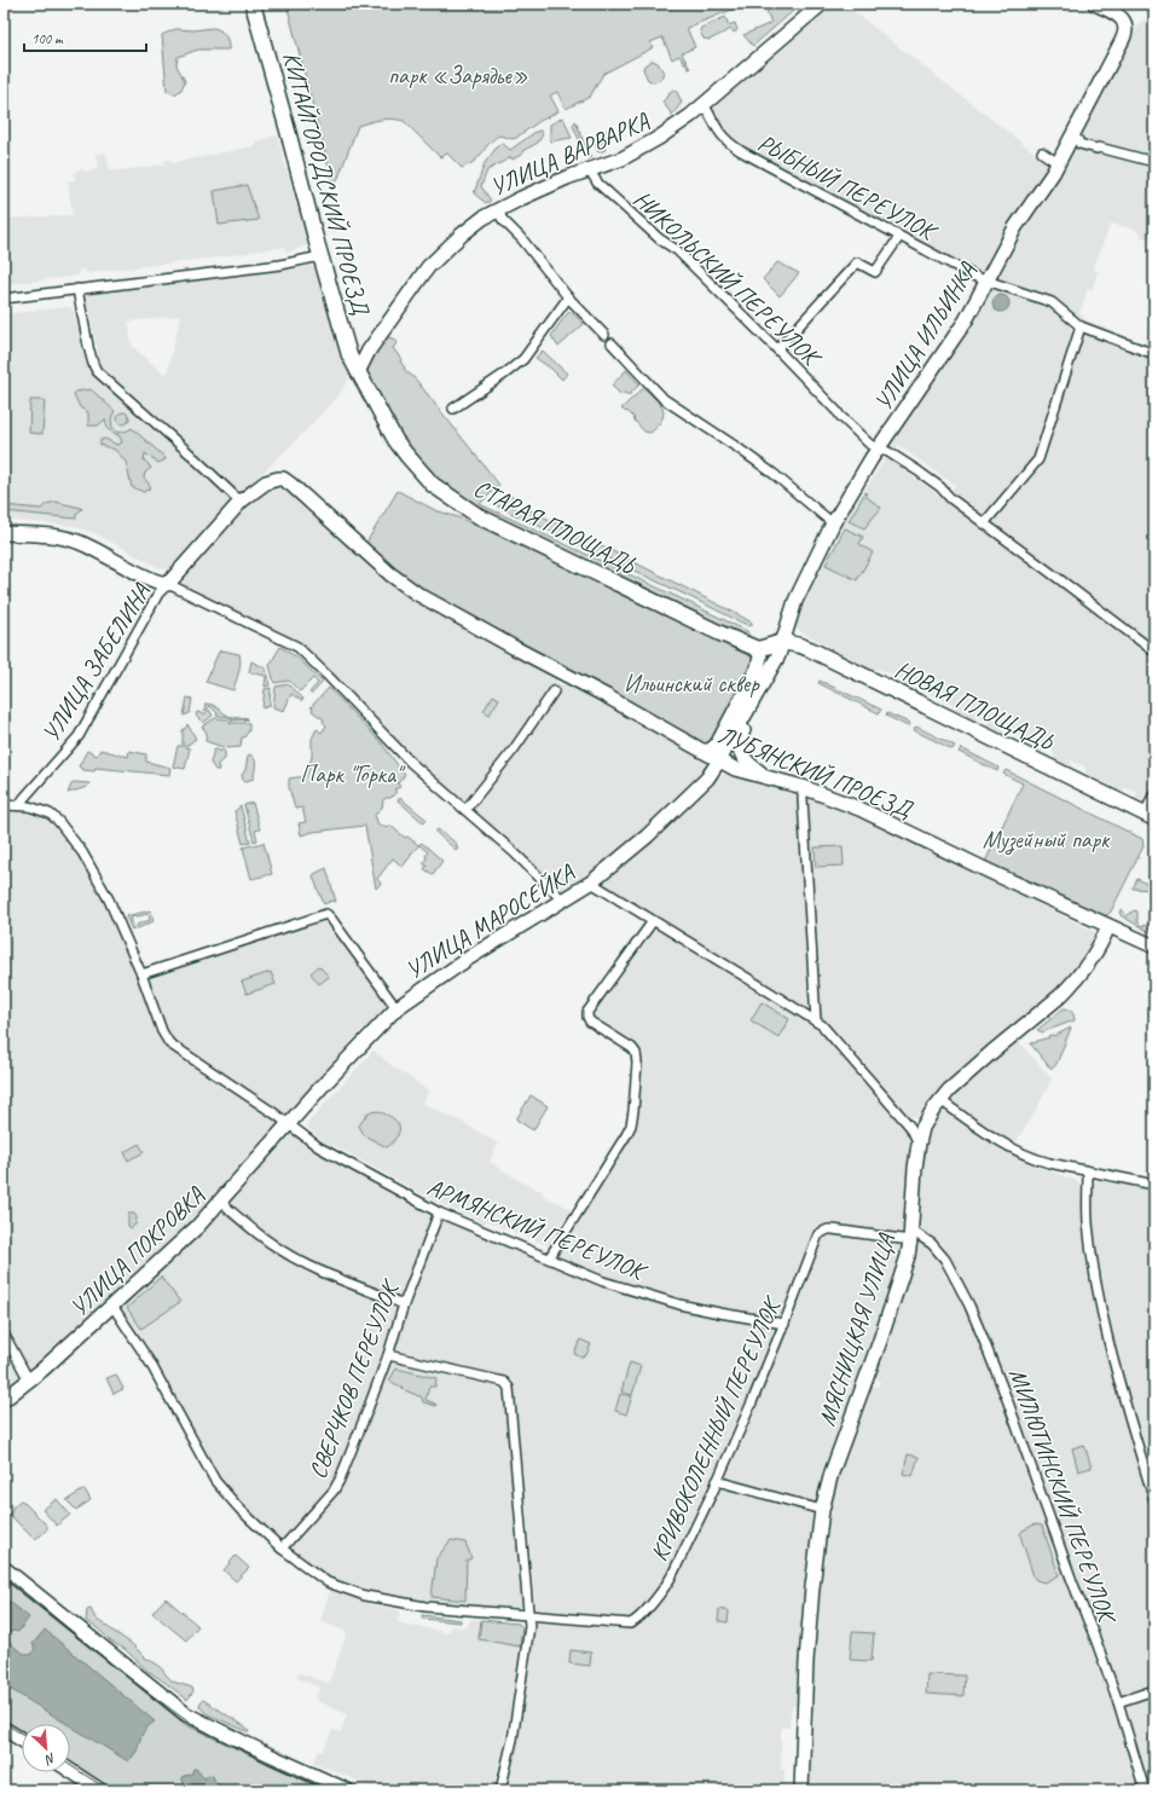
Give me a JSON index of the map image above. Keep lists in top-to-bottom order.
{
  "streets": {
    "main road": [
      "УЛИЦА ВАРВАРКА",
      "КИТАЙГОРОДСКИЙ ПРОЕЗД",
      "УЛИЦА ИЛЬИНКА",
      "СТАРАЯ ПЛОЩАДЬ",
      "НОВАЯ ПЛОЩАДЬ",
      "ЛУБЯНСКИЙ ПРОЕЗД",
      "УЛИЦА МАРОСЕЙКА",
      "УЛИЦА ПОКРОВКА",
      "МЯСНИЦКАЯ УЛИЦА"
    ],
    "street": [
      "РЫБНЫЙ ПЕРЕУЛОК",
      "НИКОЛЬСКИЙ ПЕРЕУЛОК",
      "УЛИЦА ЗАБЕЛИНА",
      "АРМЯНСКИЙ ПЕРЕУЛОК",
      "СВЕРЧКОВ ПЕРЕУЛОК",
      "КРИВОКОЛЕННЫЙ ПЕРЕУЛОК",
      "МИЛЮТИНСКИЙ ПЕРЕУЛОК"
    ]
  },
  "crossings": [
    ["УЛИЦА ВАРВАРКА", "КИТАЙГОРОДСКИЙ ПРОЕЗД"],
    ["УЛИЦА ВАРВАРКА", "РЫБНЫЙ ПЕРЕУЛОК"],
    ["УЛИЦА ВАРВАРКА", "НИКОЛЬСКИЙ ПЕРЕУЛОК"],
    ["УЛИЦА ВАРВАРКА", "СТАРАЯ ПЛОЩАДЬ"],
    ["КИТАЙГОРОДСКИЙ ПРОЕЗД", "СТАРАЯ ПЛОЩАДЬ"],
    ["РЫБНЫЙ ПЕРЕУЛОК", "УЛИЦА ИЛЬИНКА"],
    ["НИКОЛЬСКИЙ ПЕРЕУЛОК", "УЛИЦА ИЛЬИНКА"],
    ["УЛИЦА ИЛЬИНКА", "НОВАЯ ПЛОЩАДЬ"],
    ["УЛИЦА ИЛЬИНКА", "УЛИЦА МАРОСЕЙКА"],
    ["УЛИЦА ЗАБЕЛИНА", "АРМЯНСКИЙ ПЕРЕУЛОК"],
    ["ЛУБЯНСКИЙ ПРОЕЗД", "УЛИЦА МАРОСЕЙКА"],
    ["ЛУБЯНСКИЙ ПРОЕЗД", "МЯСНИЦКАЯ УЛИЦА"],
    ["УЛИЦА МАРОСЕЙКА", "АРМЯНСКИЙ ПЕРЕУЛОК"],
    ["УЛИЦА МАРОСЕЙКА", "УЛИЦА ПОКРОВКА"],
    ["АРМЯНСКИЙ ПЕРЕУЛОК", "УЛИЦА ПОКРОВКА"],
    ["АРМЯНСКИЙ ПЕРЕУЛОК", "СВЕРЧКОВ ПЕРЕУЛОК"],
    ["АРМЯНСКИЙ ПЕРЕУЛОК", "КРИВОКОЛЕННЫЙ ПЕРЕУЛОК"],
    ["МЯСНИЦКАЯ УЛИЦА", "КРИВОКОЛЕННЫЙ ПЕРЕУЛОК"],
    ["МЯСНИЦКАЯ УЛИЦА", "МИЛЮТИНСКИЙ ПЕРЕУЛОК"],
    ["КРИВОКОЛЕННЫЙ ПЕРЕУЛОК", "МИЛЮТИНСКИЙ ПЕРЕУЛОК"]
  ],
  "parks": [
    "парк «Зарядье»",
    "Ильинский сквер",
    "Парк \"Горка\"",
    "Музейный парк"
  ],
  "scale_bar": "100 m",
  "north": "bottom right"
}
